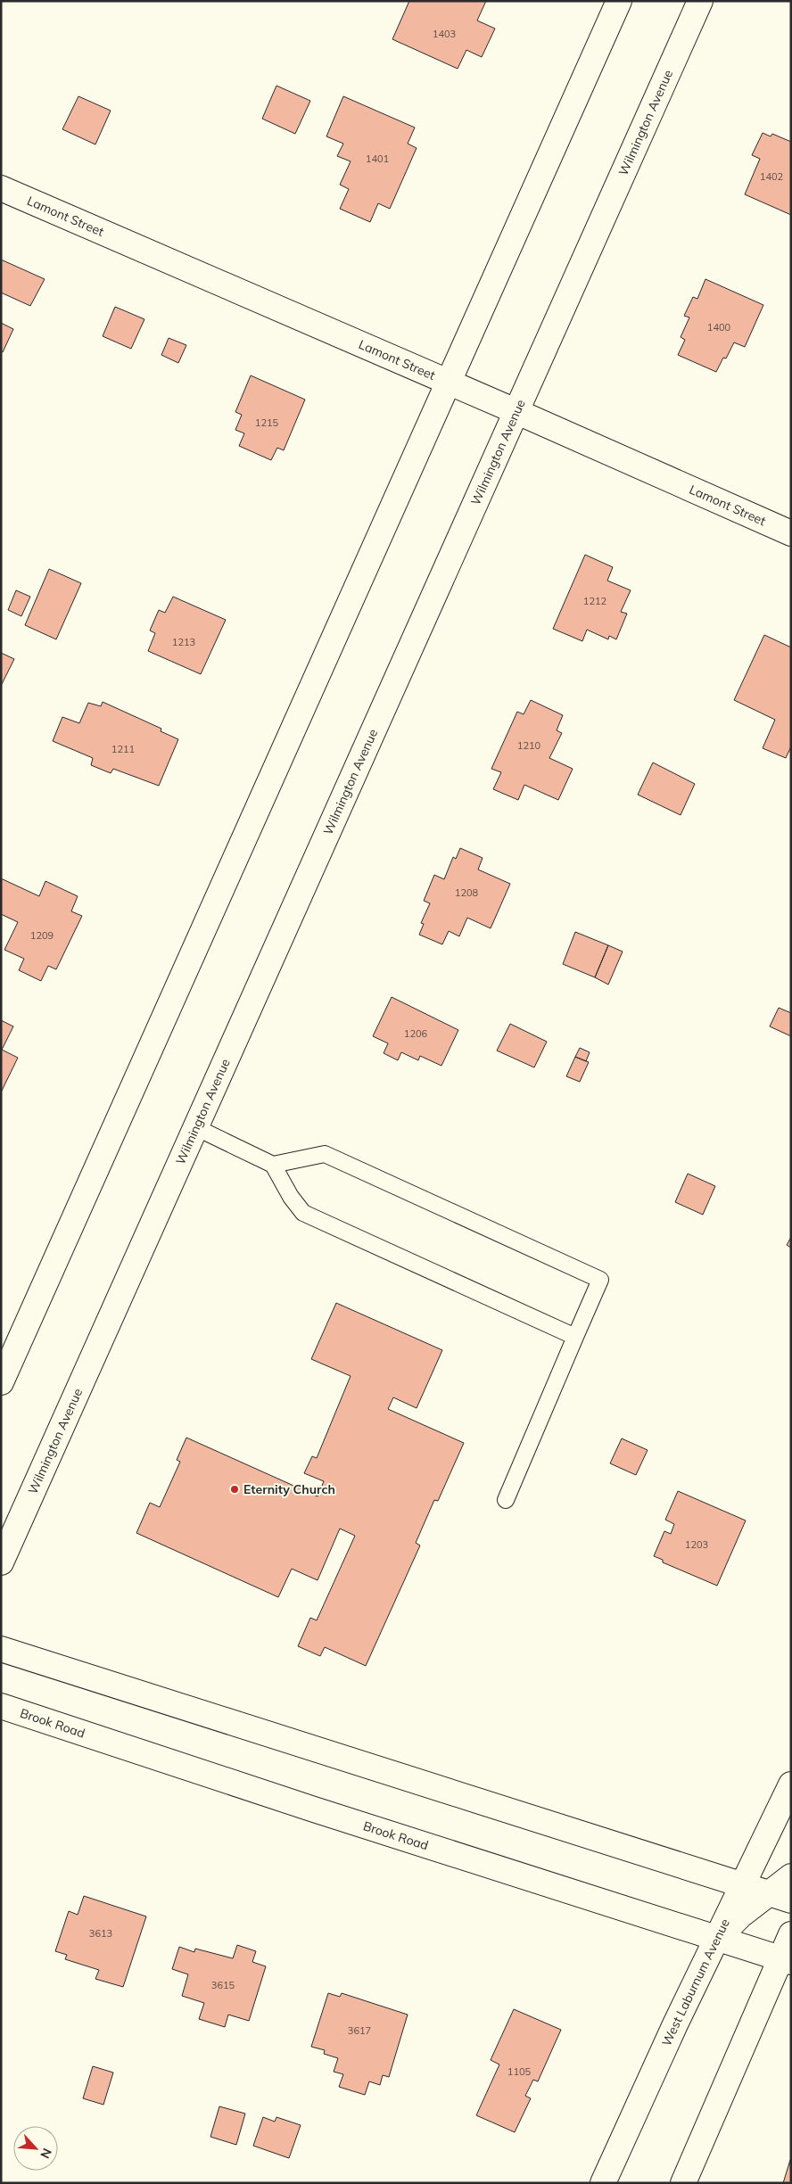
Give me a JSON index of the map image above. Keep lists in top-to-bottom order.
{
  "streets": {
    "street": [
      "Wilmington Avenue",
      "Lamont Street",
      "Brook Road",
      "West Laburnum Avenue"
    ]
  },
  "crossings": [
    ["Wilmington Avenue", "Lamont Street"],
    ["Brook Road", "West Laburnum Avenue"]
  ],
  "places": ["Eternity Church"],
  "house_numbers": [
    "1403",
    "1401",
    "1402",
    "1400",
    "1215",
    "1212",
    "1213",
    "1210",
    "1211",
    "1208",
    "1209",
    "1206",
    "1203",
    "3613",
    "3615",
    "3617",
    "1105"
  ],
  "north": "bottom right"
}
